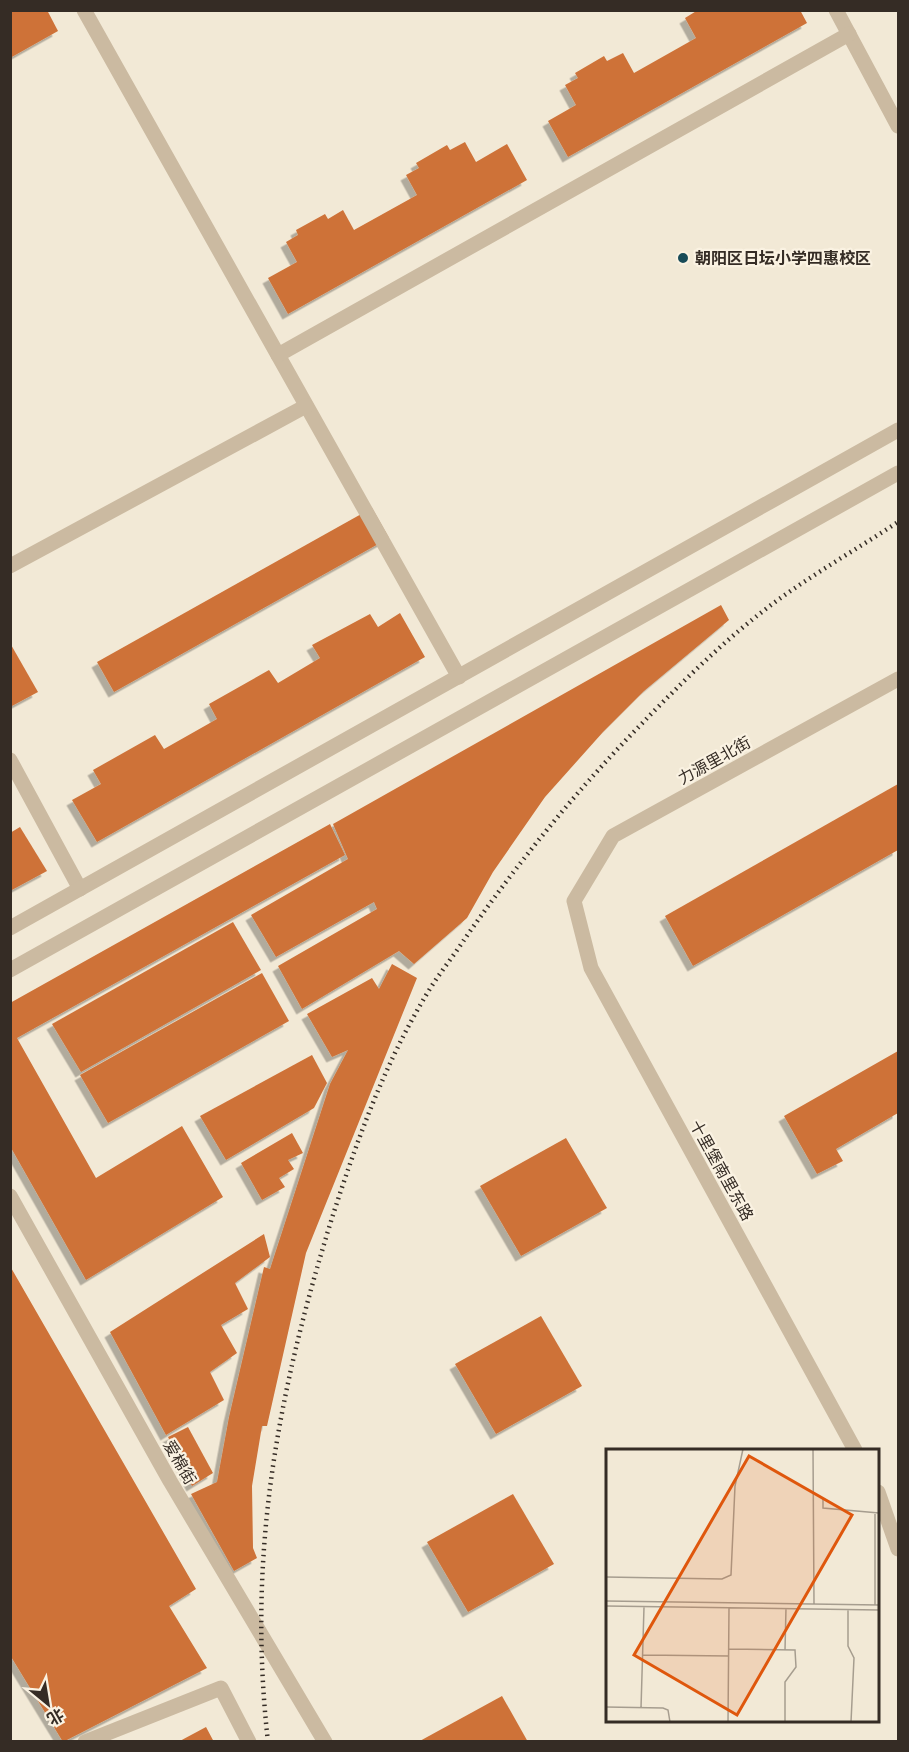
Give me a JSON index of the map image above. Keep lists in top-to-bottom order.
{
  "streets": {
    "street": ["力源里北街", "十里堡南里东路", "爱棉街"]
  },
  "crossings": [
    ["力源里北街", "十里堡南里东路"]
  ],
  "places": ["朝阳区日坛小学四惠校区"],
  "north": "bottom right"
}
